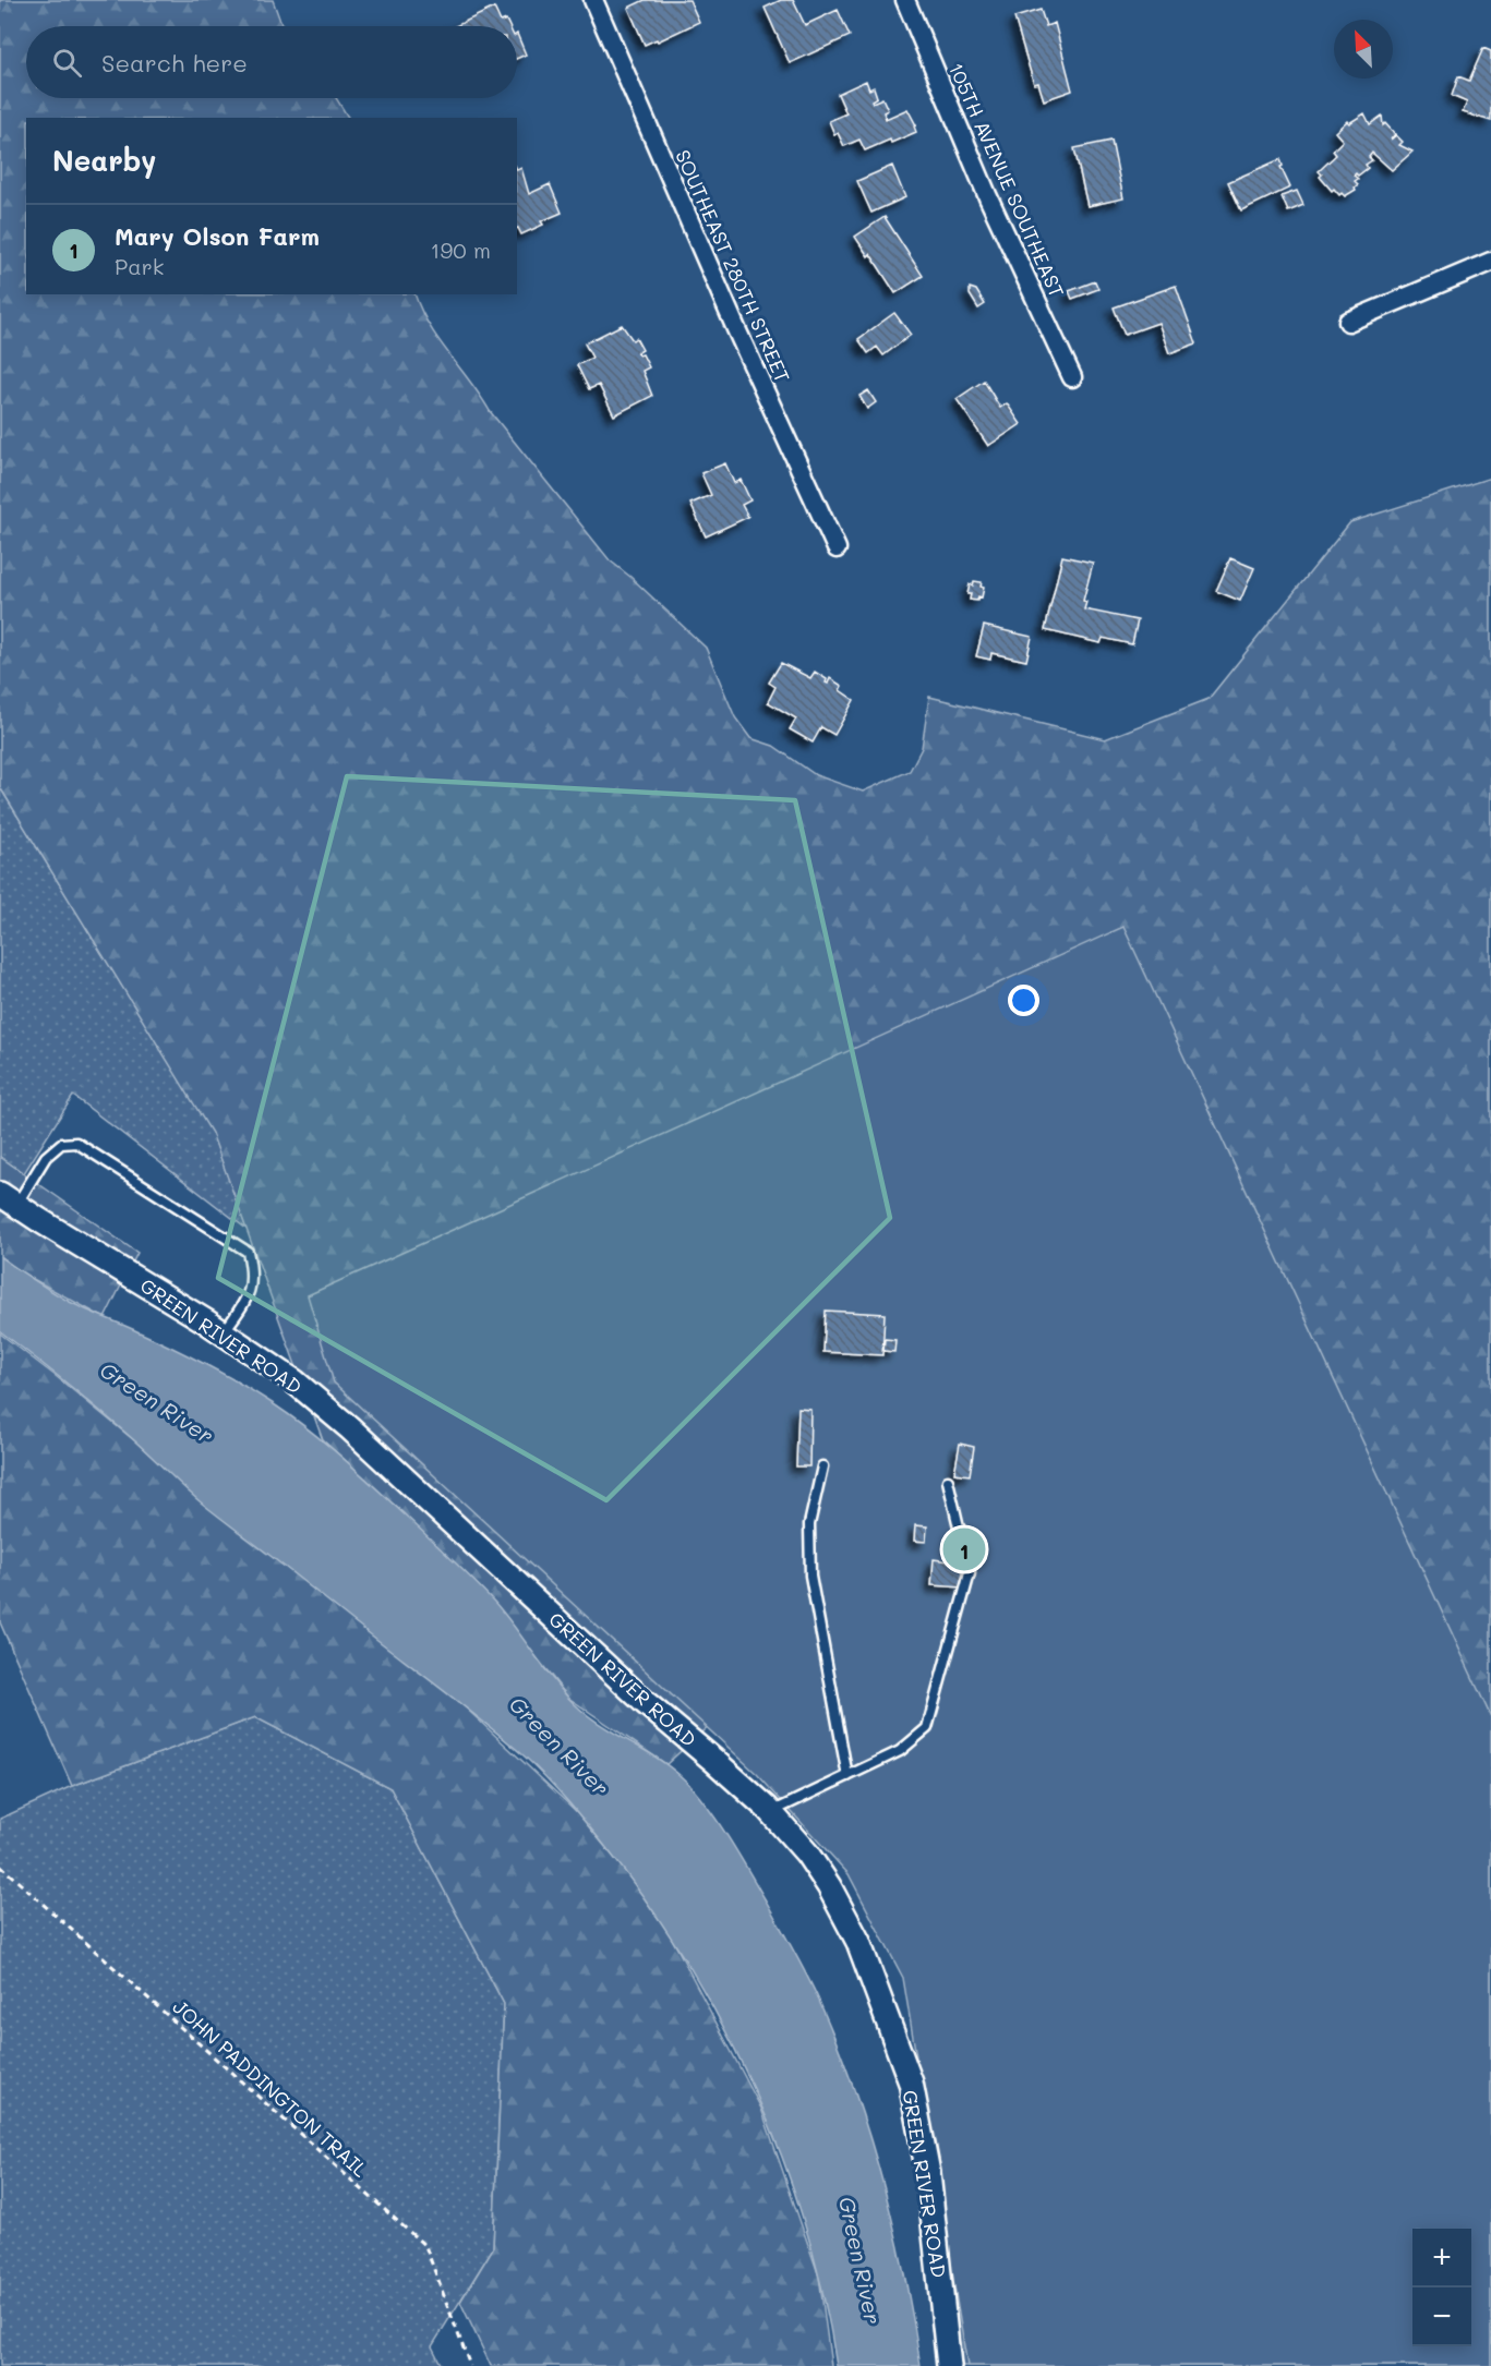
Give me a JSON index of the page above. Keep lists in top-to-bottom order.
{
  "streets": {
    "street": ["105TH AVENUE SOUTHEAST", "SOUTHEAST 280TH STREET", "GREEN RIVER ROAD"],
    "path": ["JOHN PADDINGTON TRAIL"]
  },
  "water": ["Green River"],
  "north": "top left",
  "page": {
    "search": "Search here",
    "heading": "Nearby",
    "list": [
      {
        "mark": "1",
        "name": "Mary Olson Farm",
        "note": "Park",
        "value": "190 m"
      }
    ],
    "pins": "1",
    "map_buttons": ["+", "−"]
  }
}
